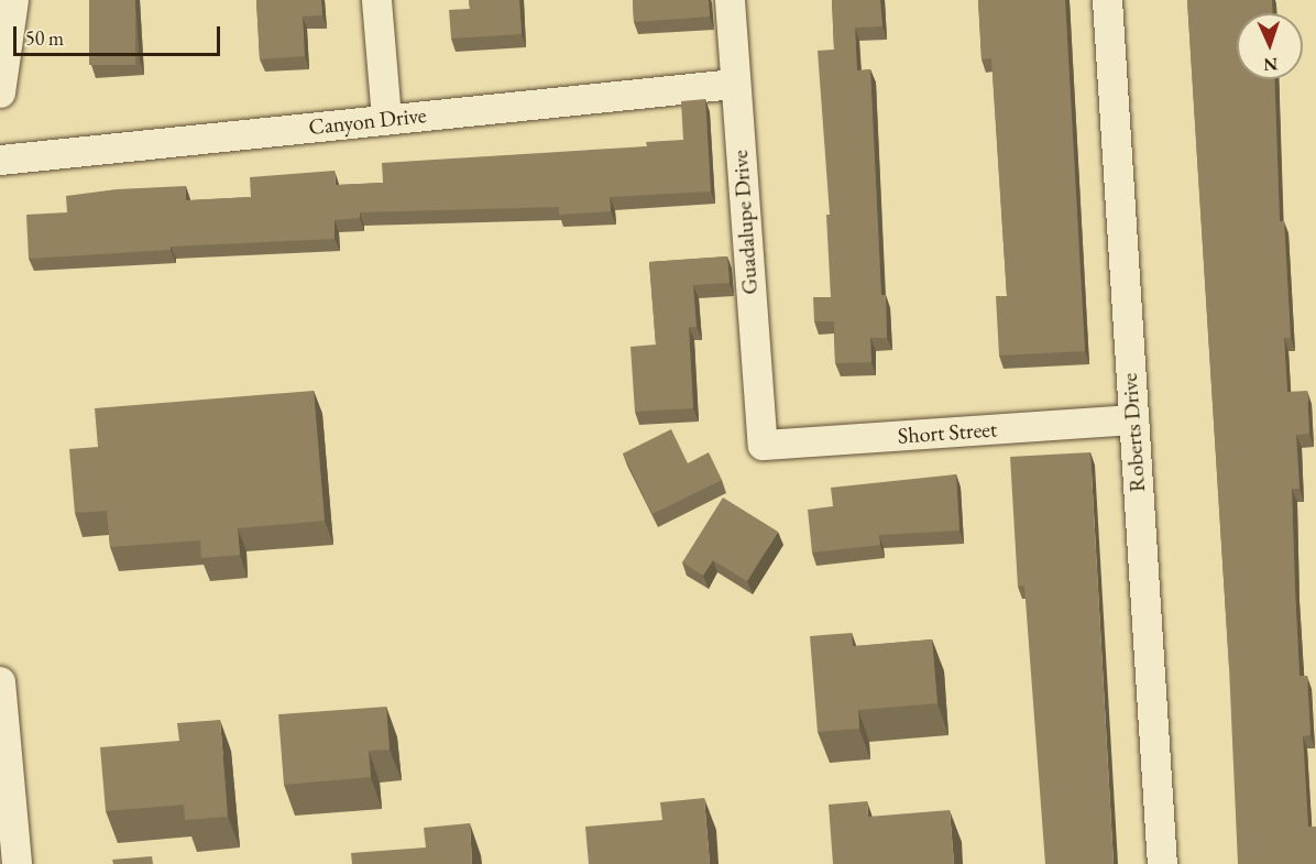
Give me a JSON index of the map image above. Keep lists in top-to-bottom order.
{
  "streets": {
    "street": [
      "Canyon Drive",
      "Guadalupe Drive",
      "Short Street",
      "Roberts Drive"
    ]
  },
  "crossings": [
    ["Canyon Drive", "Guadalupe Drive"],
    ["Guadalupe Drive", "Short Street"],
    ["Short Street", "Roberts Drive"]
  ],
  "scale_bar": "50 m",
  "north": "bottom"
}
